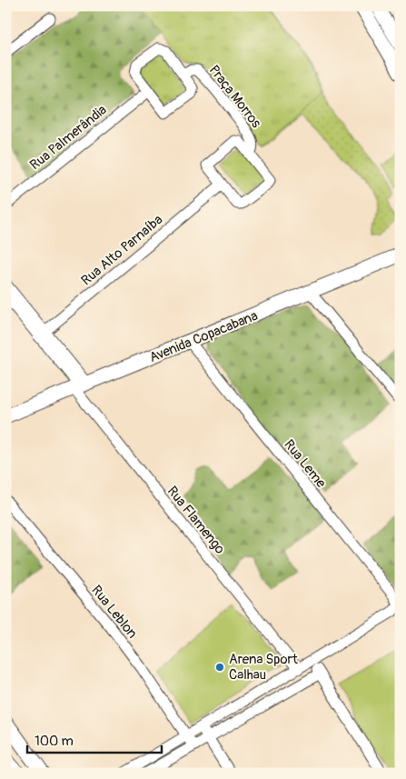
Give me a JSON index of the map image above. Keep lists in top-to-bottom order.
{
  "streets": {
    "main road": ["Avenida Copacabana"],
    "street": [
      "Praça Morros",
      "Rua Palmerândia",
      "Rua Alto Parnaíba",
      "Rua Leme",
      "Rua Flamengo",
      "Rua Leblon"
    ]
  },
  "crossings": [
    ["Rua Alto Parnaíba", "Rua Flamengo"],
    ["Avenida Copacabana", "Rua Leme"],
    ["Avenida Copacabana", "Rua Flamengo"]
  ],
  "places": ["Arena Sport Calhau"],
  "scale_bar": "100 m"
}
